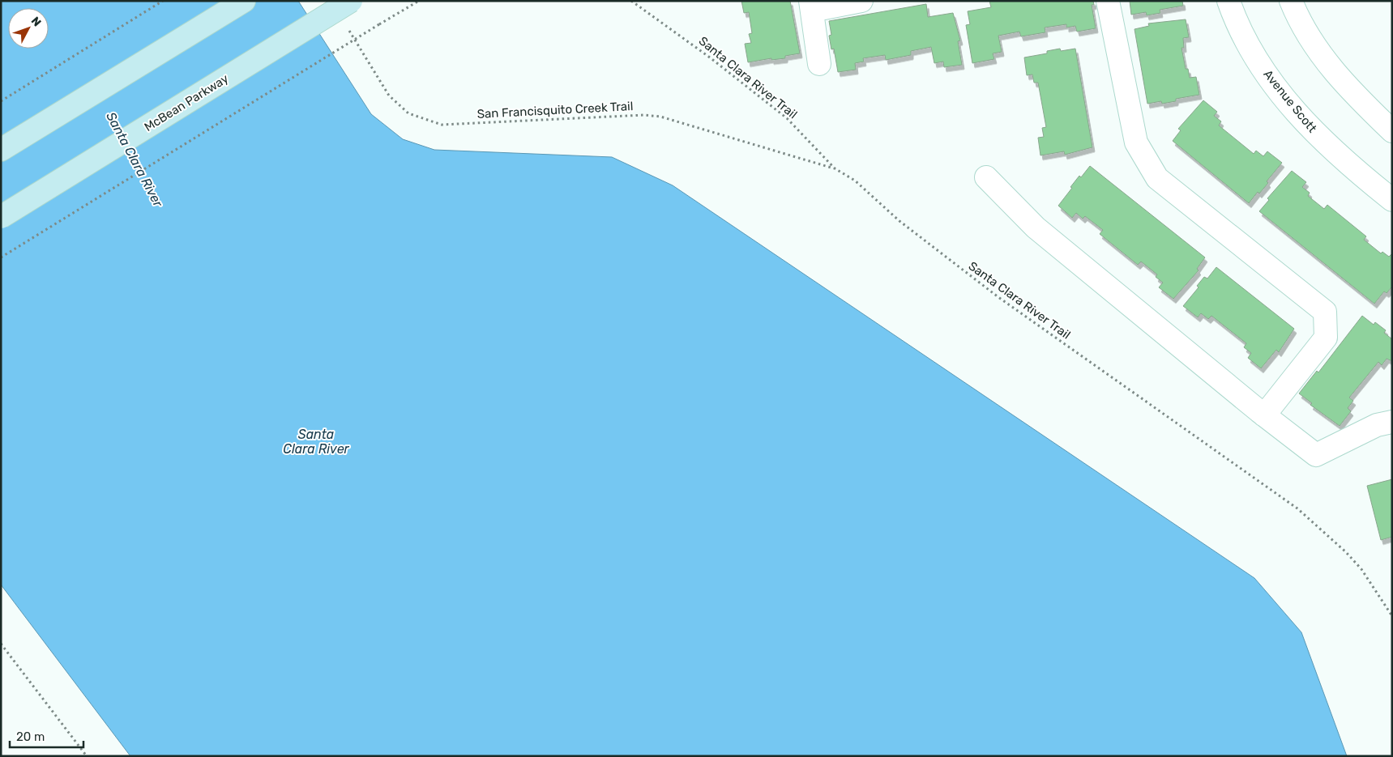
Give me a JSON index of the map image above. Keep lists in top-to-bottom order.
{
  "streets": {
    "main road": ["McBean Parkway"],
    "street": ["Avenue Scott"],
    "path": ["Santa Clara River Trail", "San Francisquito Creek Trail"]
  },
  "crossings": [
    ["Santa Clara River Trail", "San Francisquito Creek Trail"]
  ],
  "water": ["Santa Clara River"],
  "scale_bar": "20 m",
  "north": "top right"
}
